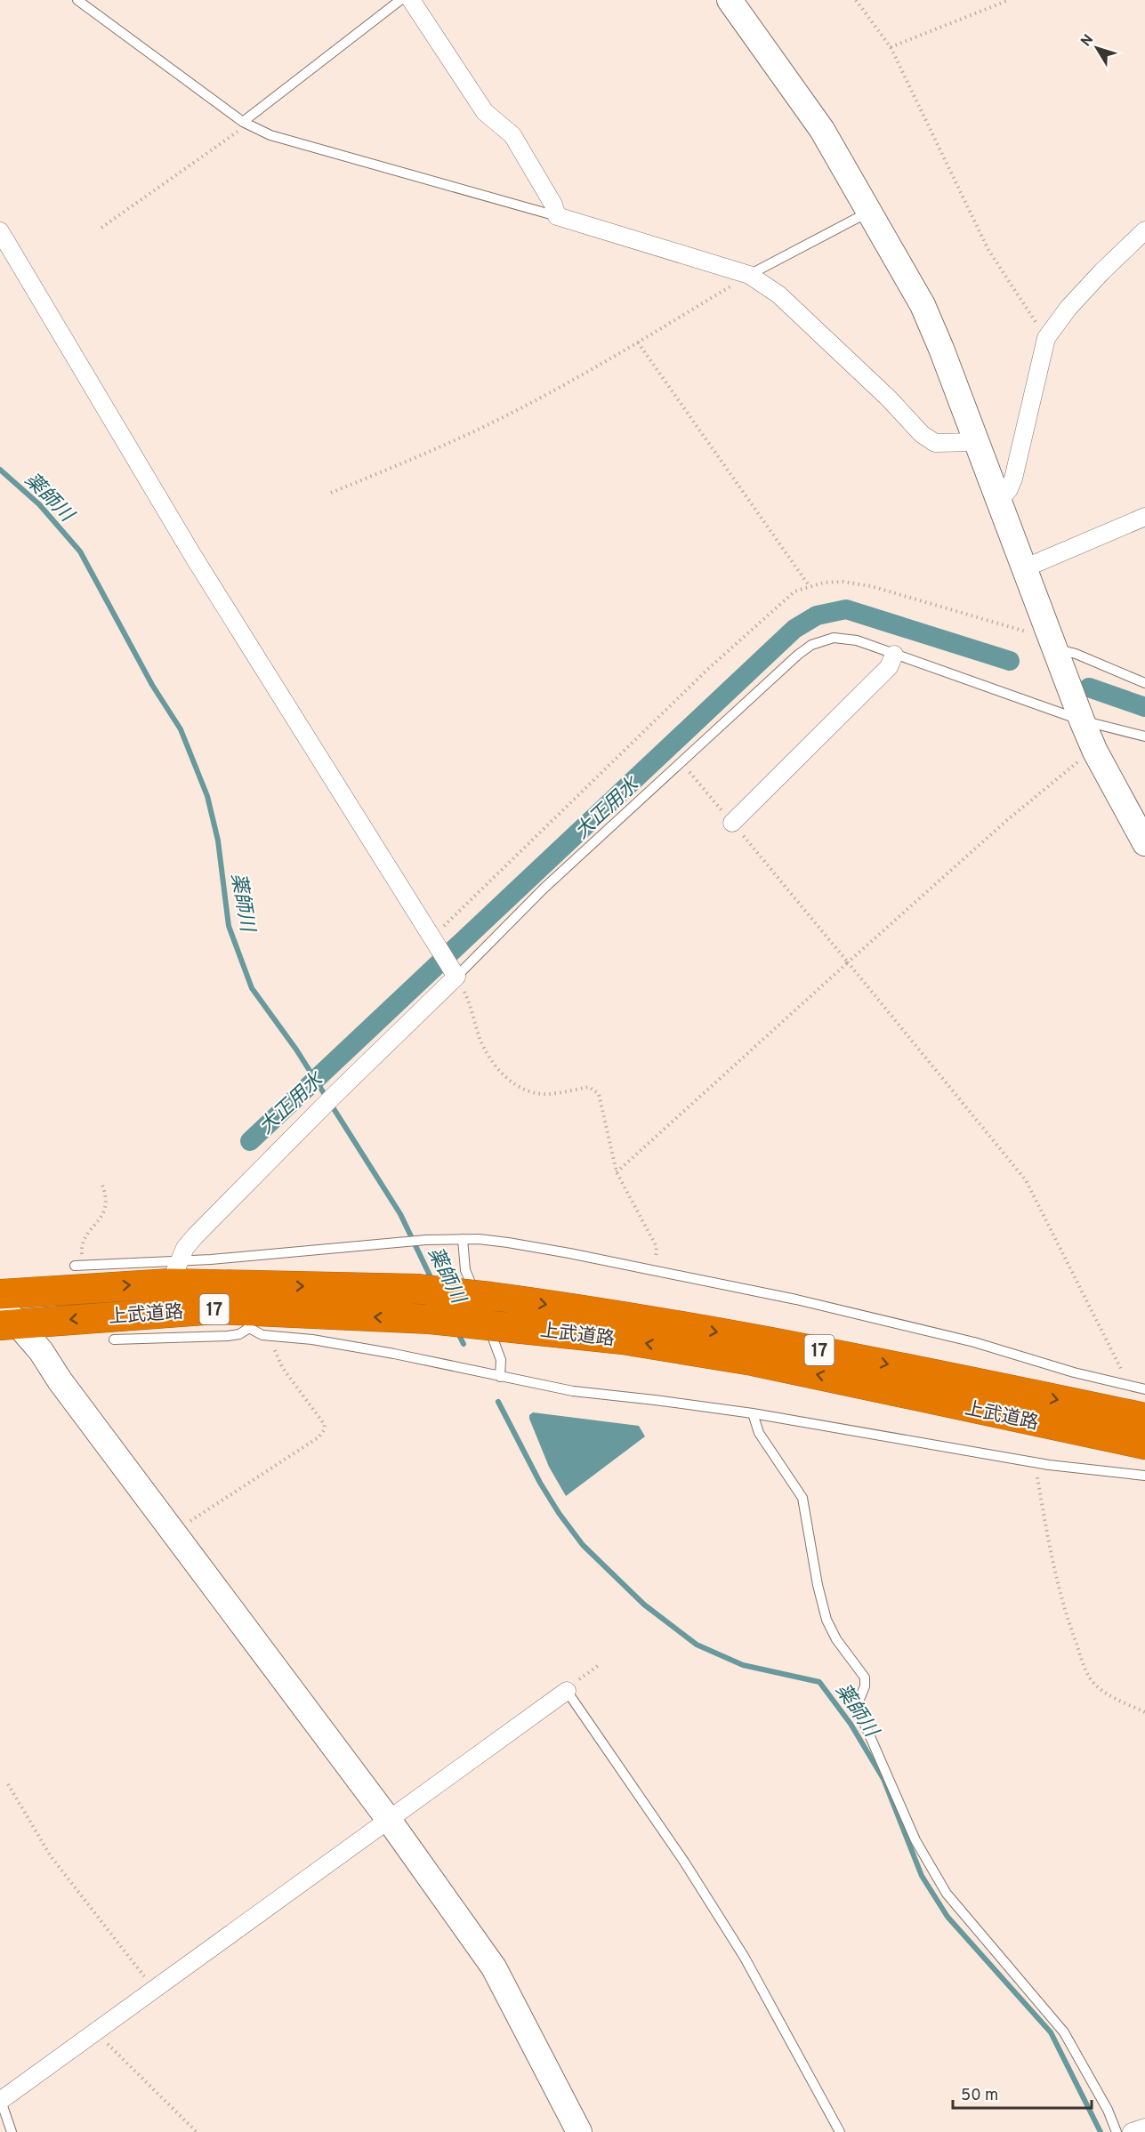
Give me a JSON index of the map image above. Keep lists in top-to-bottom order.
{
  "streets": {
    "highway": ["17", "上武道路"]
  },
  "water": ["薬師川", "大正用水"],
  "scale_bar": "50 m",
  "north": "top left"
}
